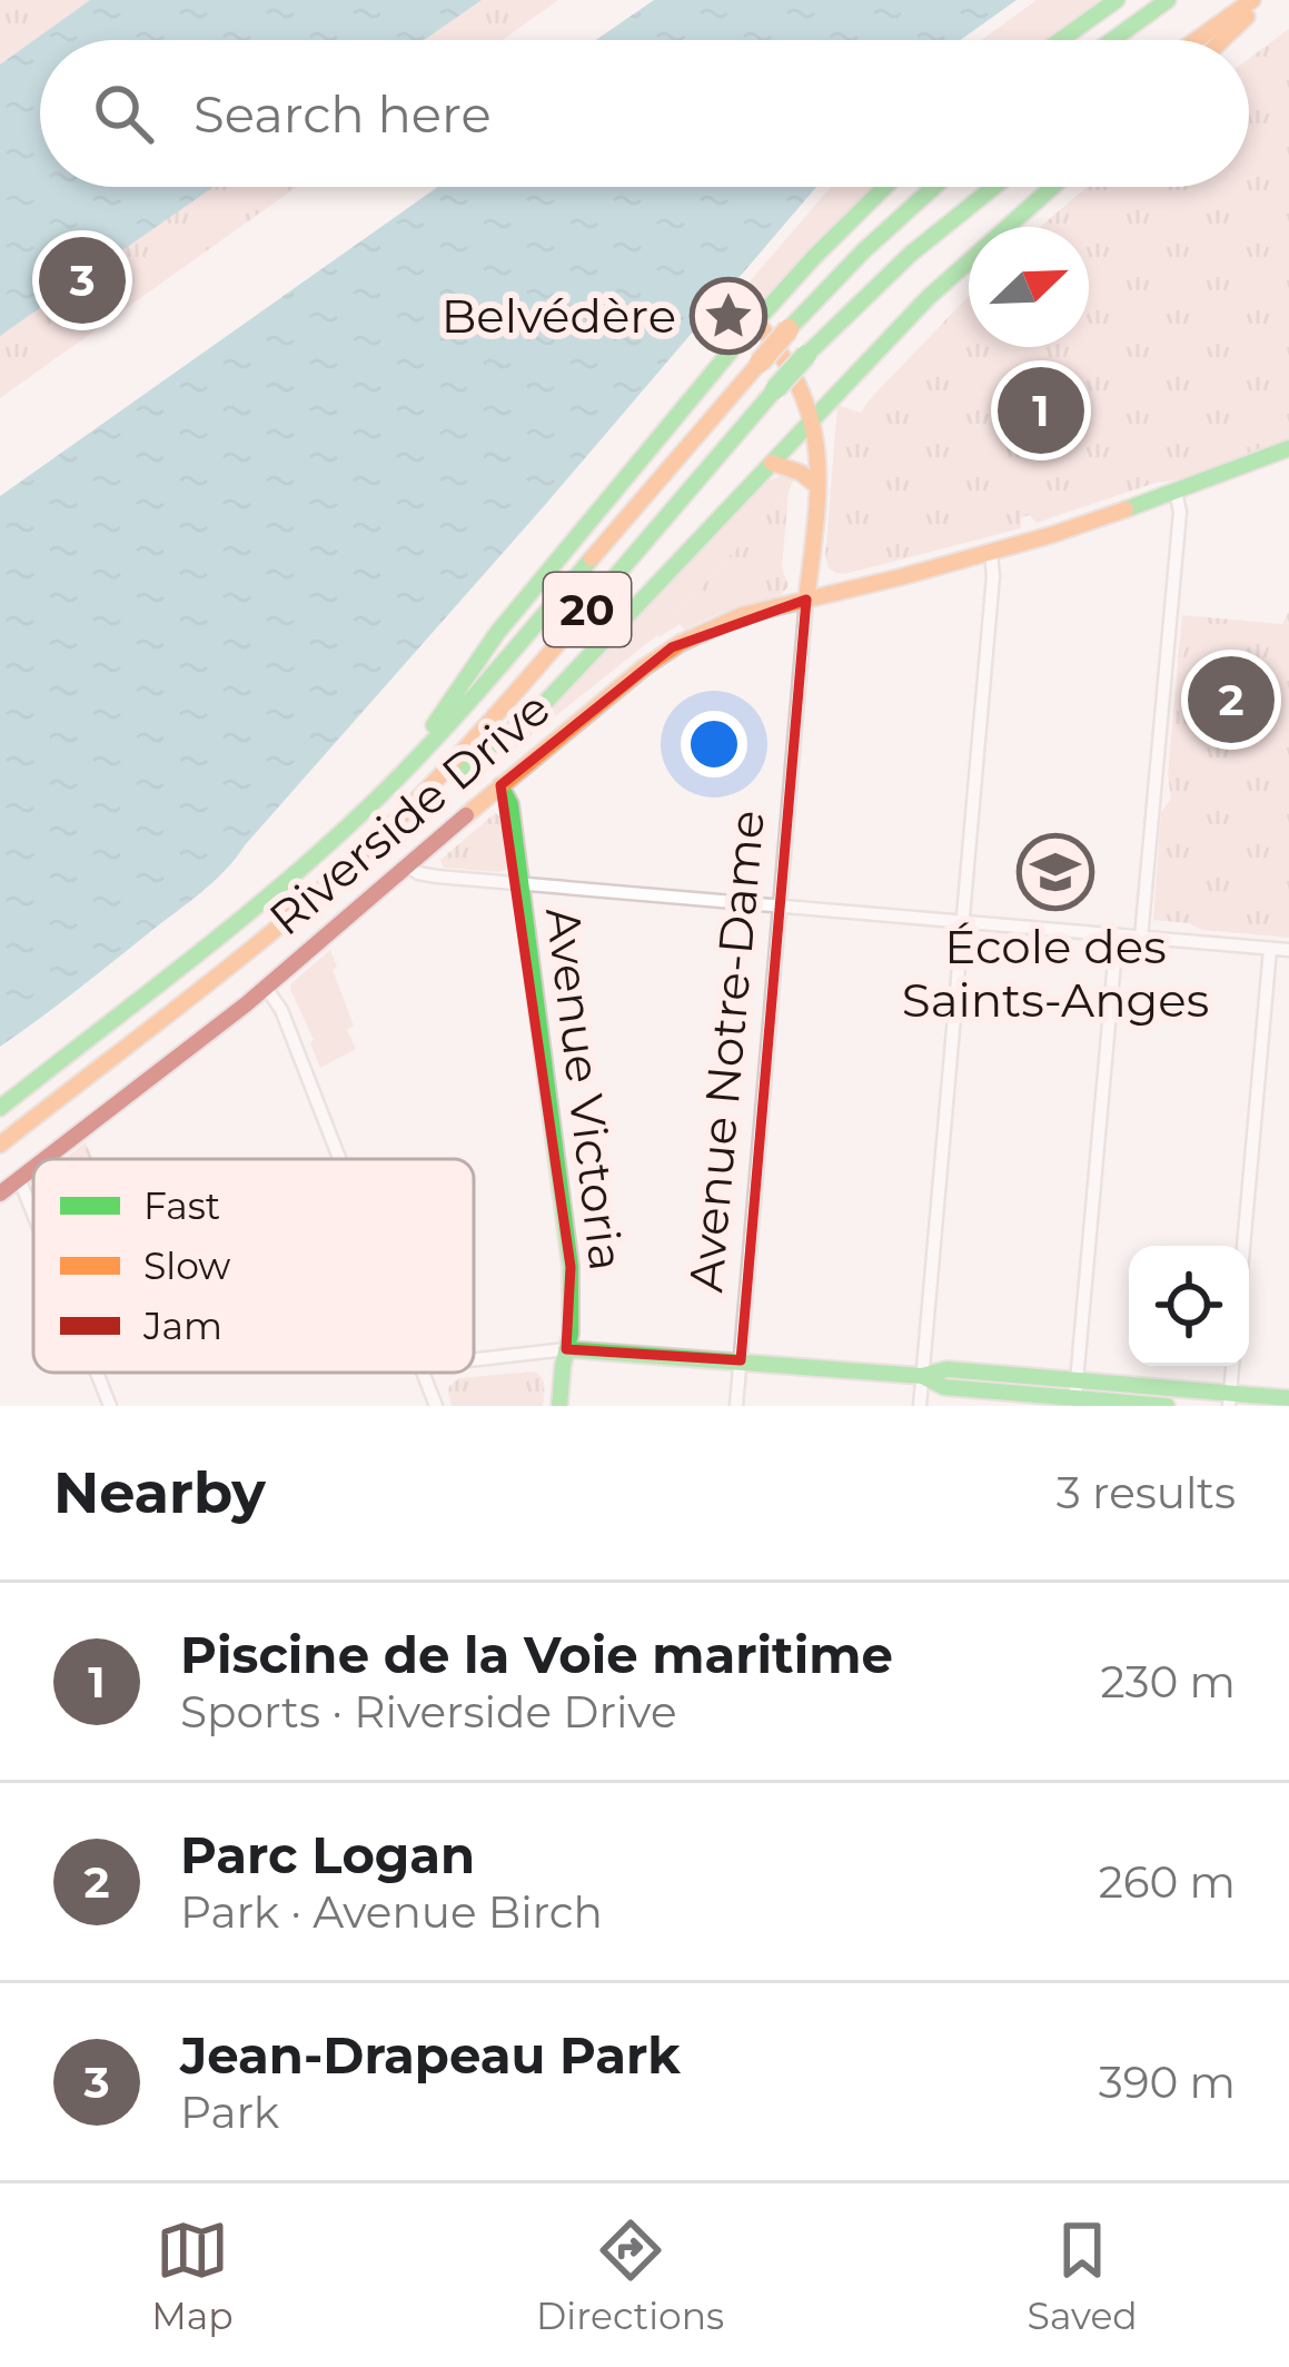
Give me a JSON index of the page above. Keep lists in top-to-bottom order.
{
  "streets": {
    "main road": [
      "20",
      "Riverside Drive",
      "Avenue Notre-Dame",
      "Avenue Victoria"
    ]
  },
  "crossings": [
    ["Riverside Drive", "Avenue Notre-Dame"],
    ["Riverside Drive", "Avenue Victoria"]
  ],
  "places": {
    "place": ["Belvédère"],
    "school or university": ["École des Saints-Anges"]
  },
  "legend": ["Fast", "Slow", "Jam"],
  "north": "top right",
  "page": {
    "search": "Search here",
    "pins": ["3", "1", "2"],
    "heading": ["Nearby", "3 results"],
    "list": [
      {
        "mark": "1",
        "name": "Piscine de la Voie maritime",
        "note": "Sports · Riverside Drive",
        "value": "230 m"
      },
      {
        "mark": "2",
        "name": "Parc Logan",
        "note": "Park · Avenue Birch",
        "value": "260 m"
      },
      {
        "mark": "3",
        "name": "Jean-Drapeau Park",
        "note": "Park",
        "value": "390 m"
      }
    ],
    "nav": ["Map", "Directions", "Saved"]
  }
}
